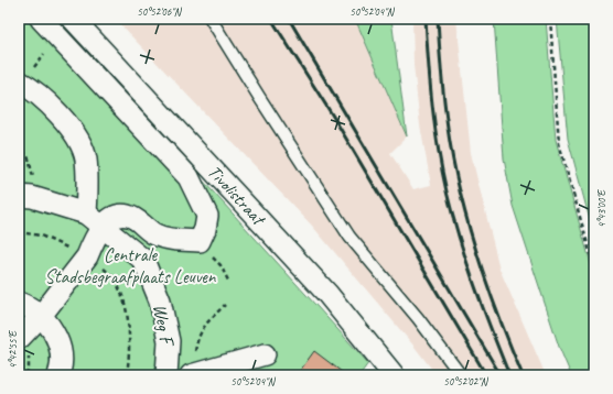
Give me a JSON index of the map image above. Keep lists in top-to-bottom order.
{
  "streets": {
    "street": ["Tivolistraat", "Weg F"]
  },
  "parks": ["Centrale Stadsbegraafplaats Leuven"],
  "coordinates": [
    "50°52'06\"N",
    "50°52'04\"N",
    "4°43'00\"E",
    "4°42'55\"E",
    "50°52'02\"N"
  ]
}
